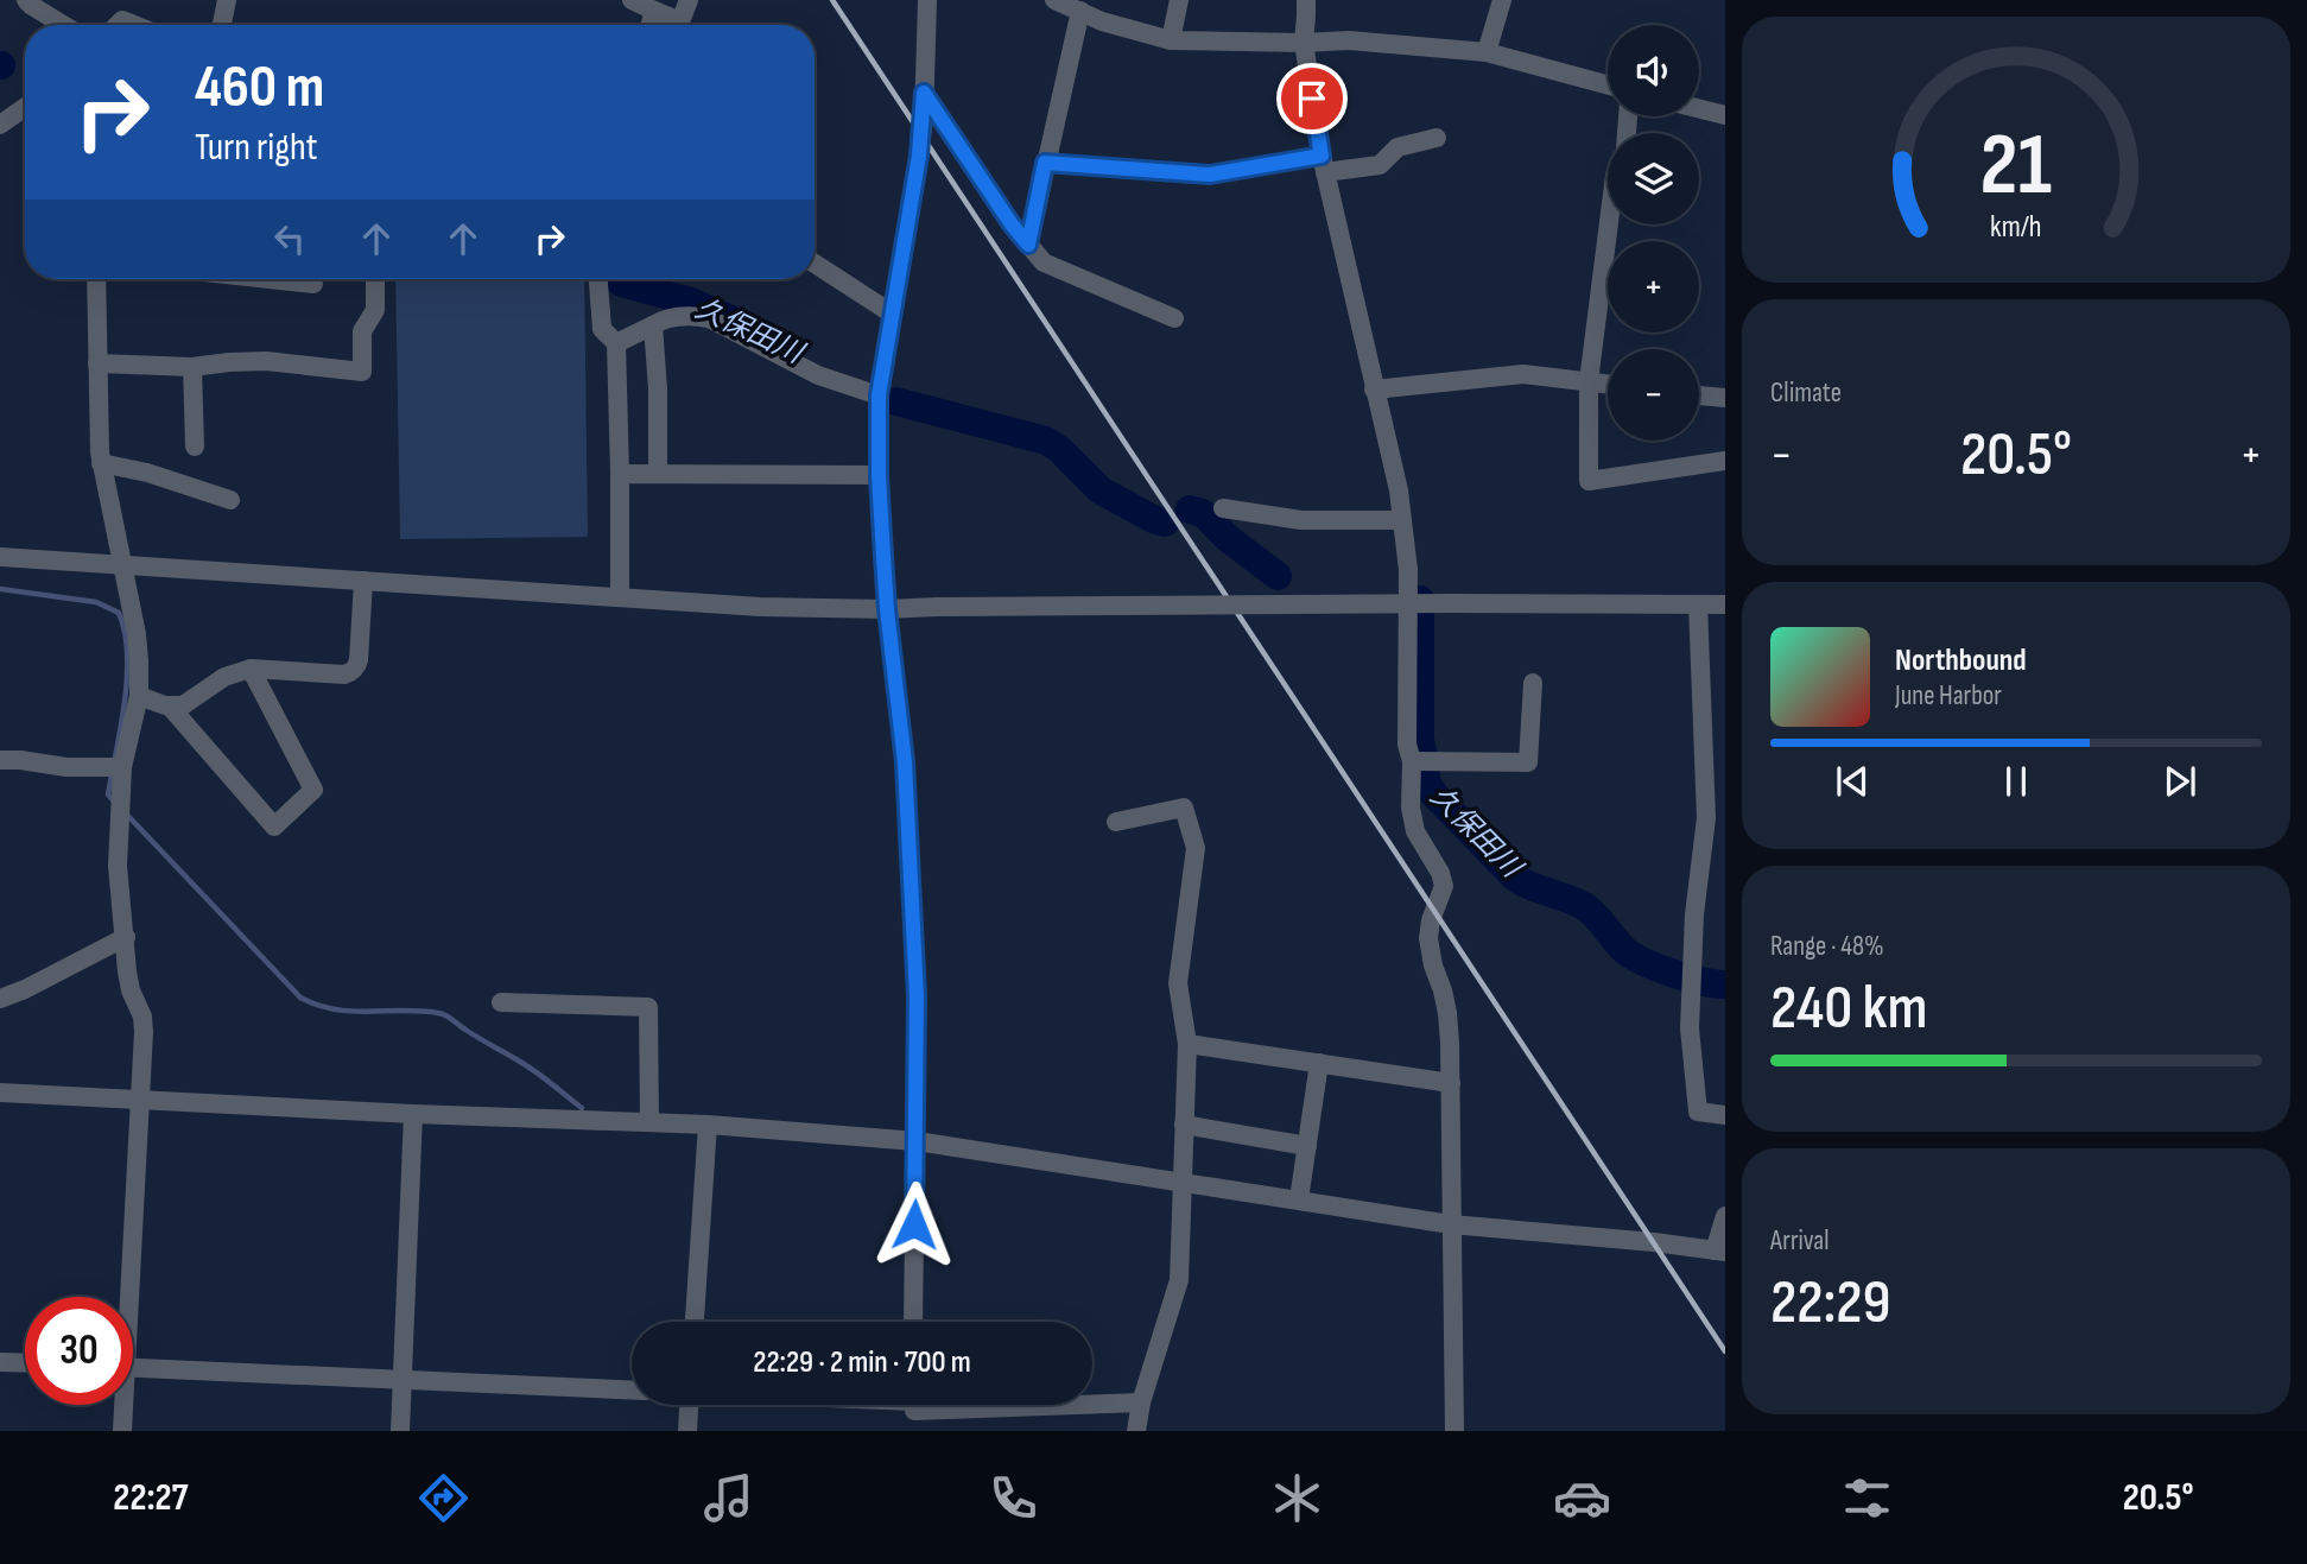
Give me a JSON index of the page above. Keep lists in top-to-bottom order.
{
  "water": ["久保田川"],
  "page": {
    "map_buttons": ["+", "−"],
    "turn": ["460 m", "Turn right"],
    "tile": [
      "Climate",
      ["Range · 48%", "240 km"],
      ["Arrival", "22:29"]
    ],
    "heat": ["−", "20.5°", "+"],
    "song": ["Northbound", "June Harbor"],
    "limit": "30",
    "trip": "22:29 · 2 min · 700 m",
    "tabs": ["22:27", "20.5°"],
    "gauge": ["21", "km/h"]
  }
}
